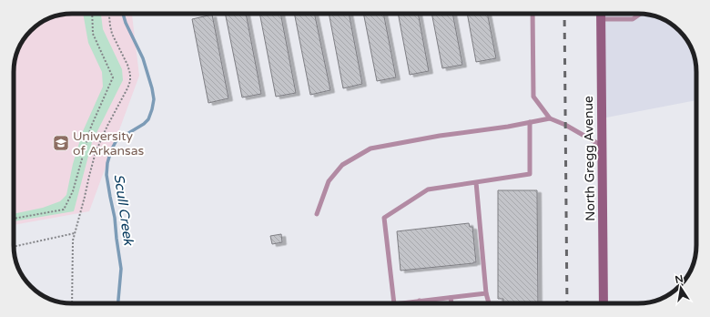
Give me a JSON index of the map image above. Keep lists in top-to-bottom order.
{
  "streets": {
    "main road": ["North Gregg Avenue"]
  },
  "water": ["Scull Creek"],
  "places": {
    "school or university": ["University of Arkansas"]
  },
  "north": "top"
}
